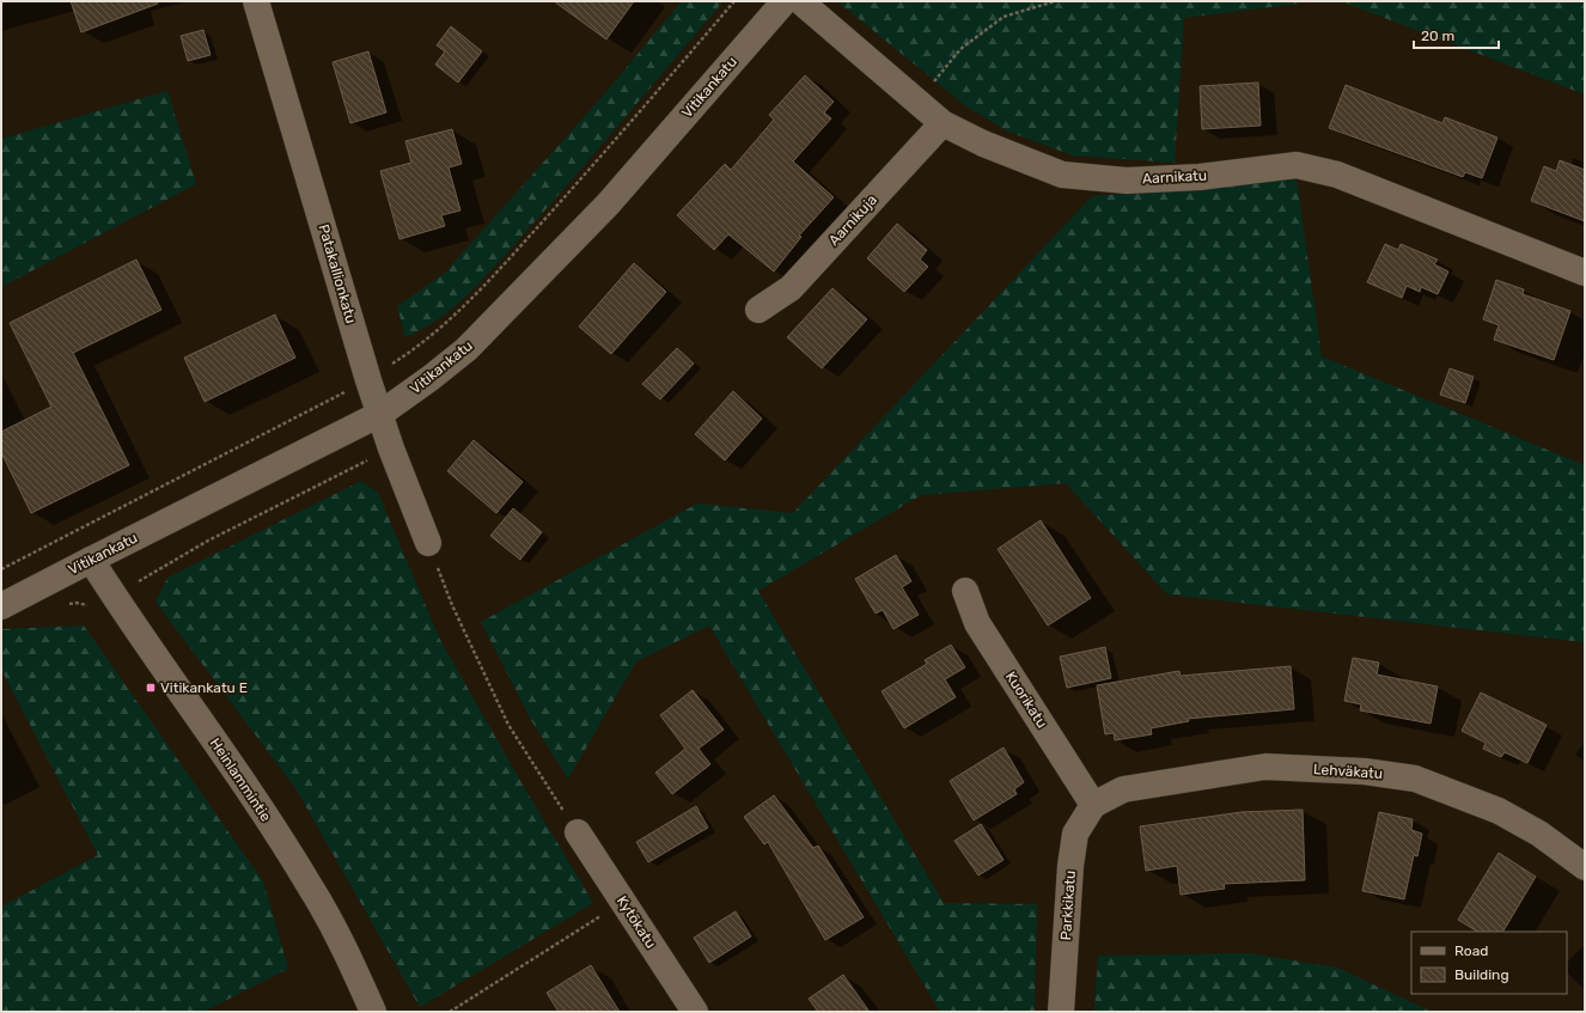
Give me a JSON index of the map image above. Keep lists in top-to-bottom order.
{
  "streets": {
    "street": [
      "Vitikankatu",
      "Aarnikatu",
      "Aarnikuja",
      "Patakallionkatu",
      "Kuorikatu",
      "Lehväkatu",
      "Heinlammintie",
      "Parkkikatu",
      "Kytökatu"
    ]
  },
  "crossings": [
    ["Vitikankatu", "Patakallionkatu"],
    ["Vitikankatu", "Heinlammintie"],
    ["Aarnikatu", "Aarnikuja"],
    ["Kuorikatu", "Lehväkatu"],
    ["Kuorikatu", "Parkkikatu"],
    ["Lehväkatu", "Parkkikatu"]
  ],
  "places": {
    "transit": ["Vitikankatu E"]
  },
  "legend": ["Road", "Building"],
  "scale_bar": "20 m"
}
